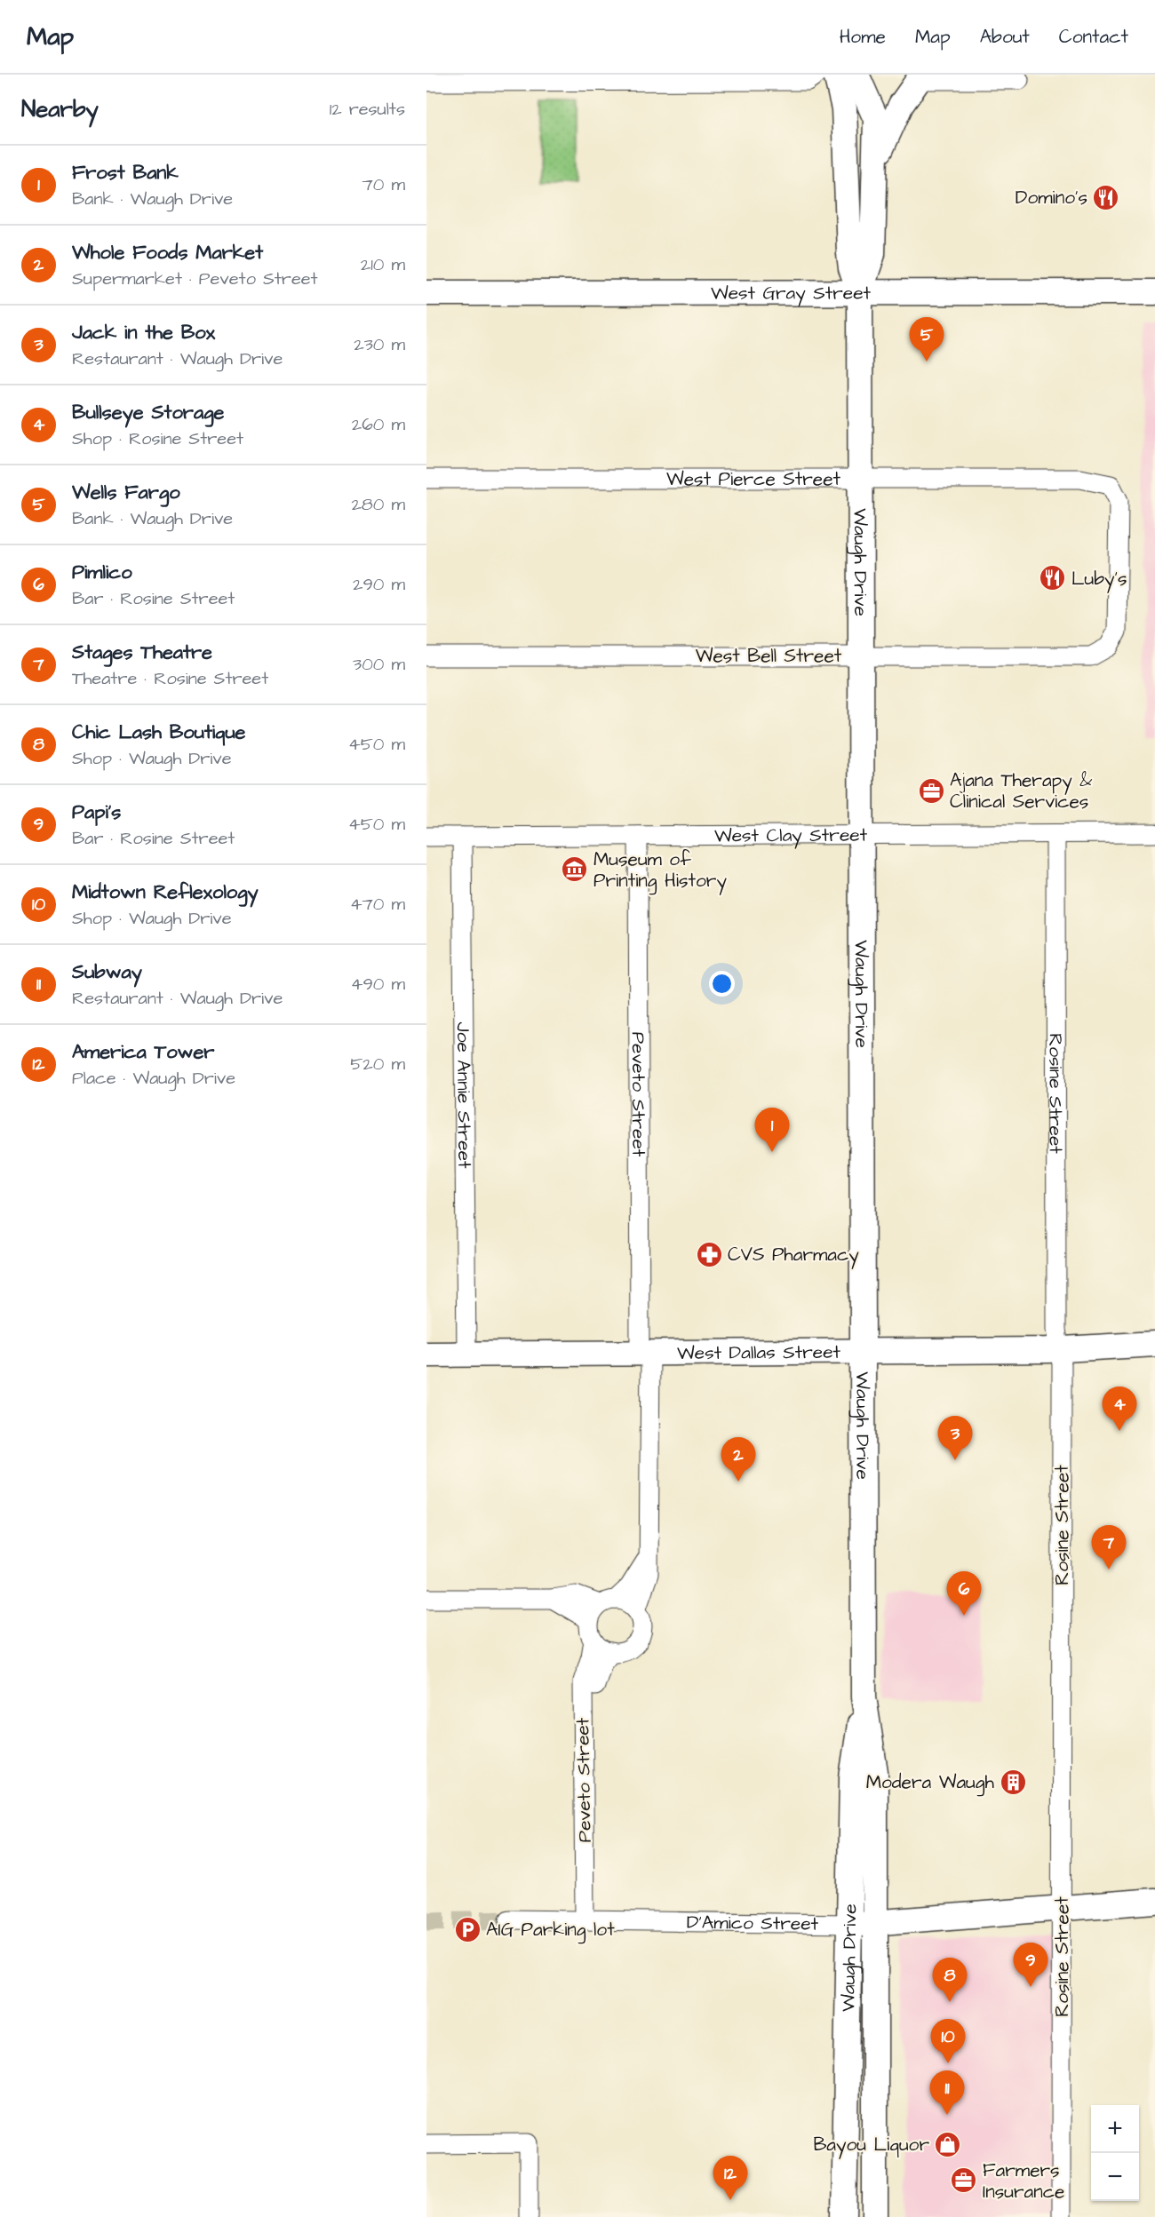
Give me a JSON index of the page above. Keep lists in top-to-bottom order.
{
  "streets": {
    "main road": [
      "West Gray Street",
      "Waugh Drive",
      "West Dallas Street",
      "D'Amico Street"
    ],
    "street": [
      "West Pierce Street",
      "West Bell Street",
      "West Clay Street",
      "Peveto Street",
      "Rosine Street",
      "Joe Annie Street"
    ]
  },
  "crossings": [
    ["West Gray Street", "Waugh Drive"],
    ["West Pierce Street", "Waugh Drive"],
    ["West Pierce Street", "West Bell Street"],
    ["Waugh Drive", "West Bell Street"],
    ["Waugh Drive", "West Clay Street"],
    ["Waugh Drive", "West Dallas Street"],
    ["Waugh Drive", "D'Amico Street"],
    ["West Clay Street", "Peveto Street"],
    ["West Clay Street", "Rosine Street"],
    ["West Clay Street", "Joe Annie Street"],
    ["Peveto Street", "West Dallas Street"],
    ["Peveto Street", "D'Amico Street"],
    ["Rosine Street", "West Dallas Street"],
    ["Rosine Street", "D'Amico Street"],
    ["Joe Annie Street", "West Dallas Street"]
  ],
  "places": {
    "restaurant": ["Domino's", "Luby's"],
    "office": ["Ajana Therapy & Clinical Services", "Farmers Insurance"],
    "museum": ["Museum of Printing History"],
    "pharmacy": ["CVS Pharmacy"],
    "building": ["Modera Waugh"],
    "parking": ["AIG Parking lot"],
    "shop": ["Bayou Liquor"]
  },
  "page": {
    "header": "Map",
    "nav": [
      "Home",
      "Map",
      "About",
      "Contact"
    ],
    "heading": ["Nearby", "12 results"],
    "list": [
      {
        "mark": "1",
        "name": "Frost Bank",
        "note": "Bank · Waugh Drive",
        "value": "70 m"
      },
      {
        "mark": "2",
        "name": "Whole Foods Market",
        "note": "Supermarket · Peveto Street",
        "value": "210 m"
      },
      {
        "mark": "3",
        "name": "Jack in the Box",
        "note": "Restaurant · Waugh Drive",
        "value": "230 m"
      },
      {
        "mark": "4",
        "name": "Bullseye Storage",
        "note": "Shop · Rosine Street",
        "value": "260 m"
      },
      {
        "mark": "5",
        "name": "Wells Fargo",
        "note": "Bank · Waugh Drive",
        "value": "280 m"
      },
      {
        "mark": "6",
        "name": "Pimlico",
        "note": "Bar · Rosine Street",
        "value": "290 m"
      },
      {
        "mark": "7",
        "name": "Stages Theatre",
        "note": "Theatre · Rosine Street",
        "value": "300 m"
      },
      {
        "mark": "8",
        "name": "Chic Lash Boutique",
        "note": "Shop · Waugh Drive",
        "value": "450 m"
      },
      {
        "mark": "9",
        "name": "Papi's",
        "note": "Bar · Rosine Street",
        "value": "450 m"
      },
      {
        "mark": "10",
        "name": "Midtown Reflexology",
        "note": "Shop · Waugh Drive",
        "value": "470 m"
      },
      {
        "mark": "11",
        "name": "Subway",
        "note": "Restaurant · Waugh Drive",
        "value": "490 m"
      },
      {
        "mark": "12",
        "name": "America Tower",
        "note": "Place · Waugh Drive",
        "value": "520 m"
      }
    ],
    "pins": [
      "5",
      "1",
      "4",
      "3",
      "2",
      "7",
      "6",
      "9",
      "8",
      "10",
      "11",
      "12"
    ],
    "map_buttons": ["+", "−"]
  }
}
